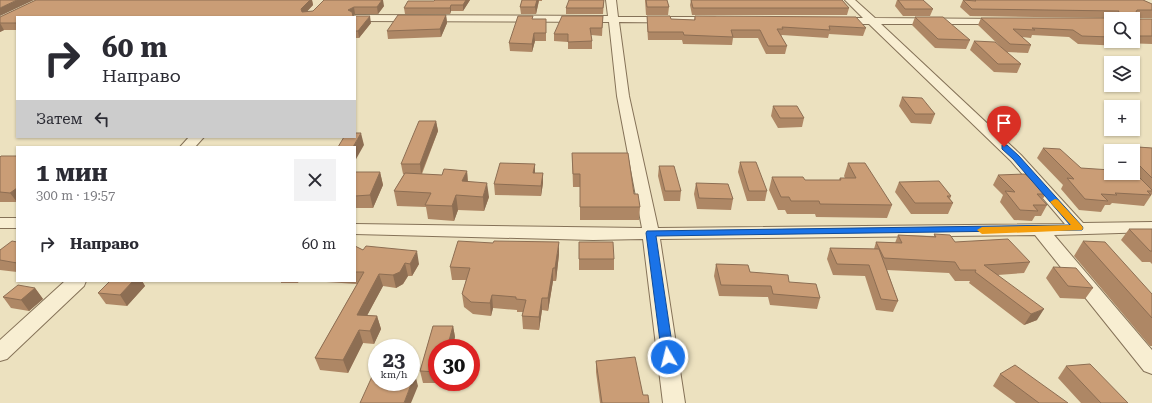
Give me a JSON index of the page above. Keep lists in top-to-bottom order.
{
  "page": {
    "map_buttons": ["+", "−"],
    "turn": ["60 m", "Направо"],
    "then": "Затем",
    "heading": ["1 мин", "300 m · 19:57"],
    "list": [
      {
        "name": "Направо",
        "value": "60 m"
      }
    ],
    "speed": "23 km/h",
    "limit": "30"
  }
}
